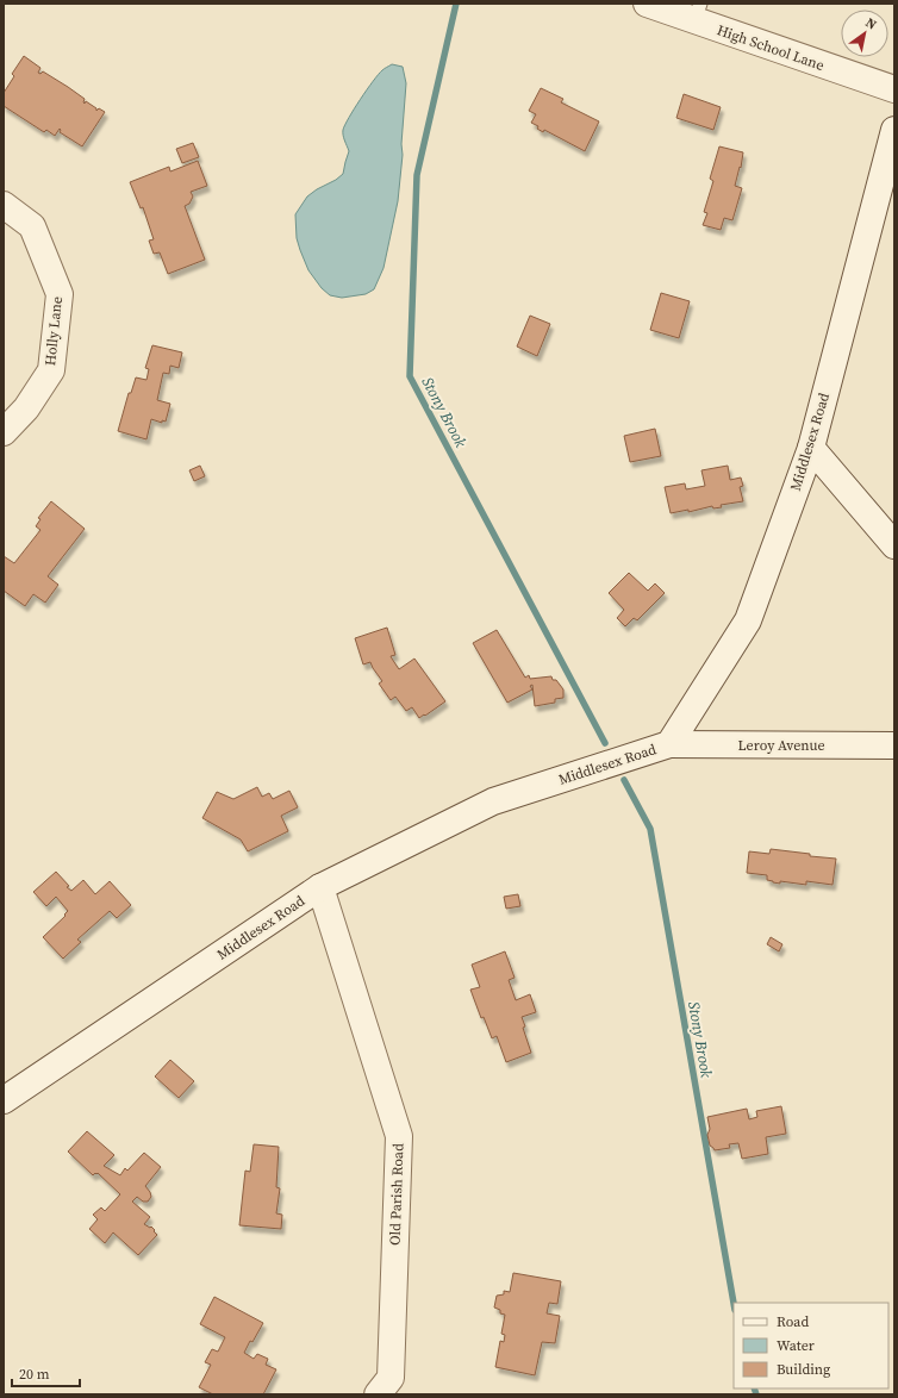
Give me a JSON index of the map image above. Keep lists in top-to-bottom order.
{
  "streets": {
    "main road": [
      "High School Lane",
      "Holly Lane",
      "Middlesex Road",
      "Leroy Avenue",
      "Old Parish Road"
    ]
  },
  "crossings": [
    ["Middlesex Road", "Leroy Avenue"],
    ["Middlesex Road", "Old Parish Road"]
  ],
  "water": ["Stony Brook"],
  "legend": ["Road", "Water", "Building"],
  "scale_bar": "20 m",
  "north": "top right"
}
